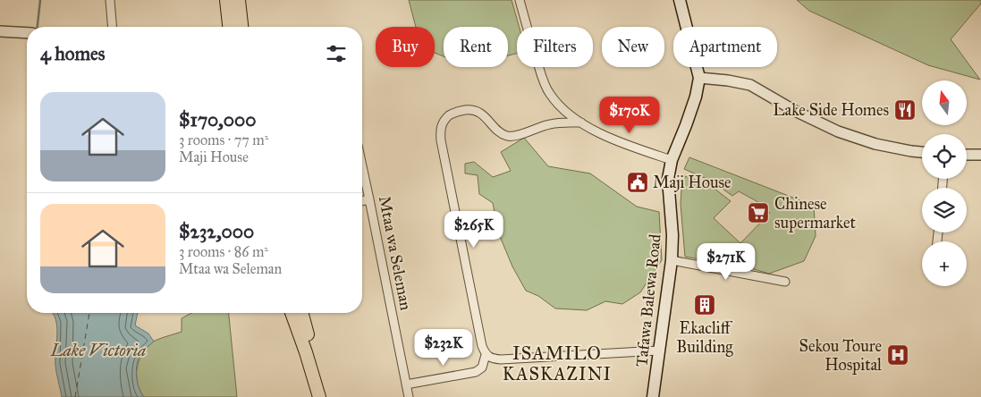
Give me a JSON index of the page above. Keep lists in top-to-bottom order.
{
  "streets": {
    "main road": ["Tafawa Balewa Road"],
    "street": ["Mtaa wa Seleman"]
  },
  "districts": ["ISAMILO KASKAZINI"],
  "water": ["Lake Victoria"],
  "places": {
    "restaurant": ["Lake Side Homes"],
    "public building": ["Maji House"],
    "supermarket": ["Chinese supermarket"],
    "building": ["Ekacliff Building"],
    "hospital": ["Sekou Toure Hospital"]
  },
  "north": "top",
  "page": {
    "chip": [
      "Buy",
      "Rent",
      "Filters",
      "New",
      "Apartment"
    ],
    "heading": "4 homes",
    "map_buttons": "+",
    "list": [
      {
        "name": "$170,000",
        "note": "3 rooms · 77 m² · Maji House"
      },
      {
        "name": "$232,000",
        "note": "3 rooms · 86 m² · Mtaa wa Seleman"
      }
    ],
    "price": [
      "$170K",
      "$265K",
      "$271K",
      "$232K"
    ]
  }
}
